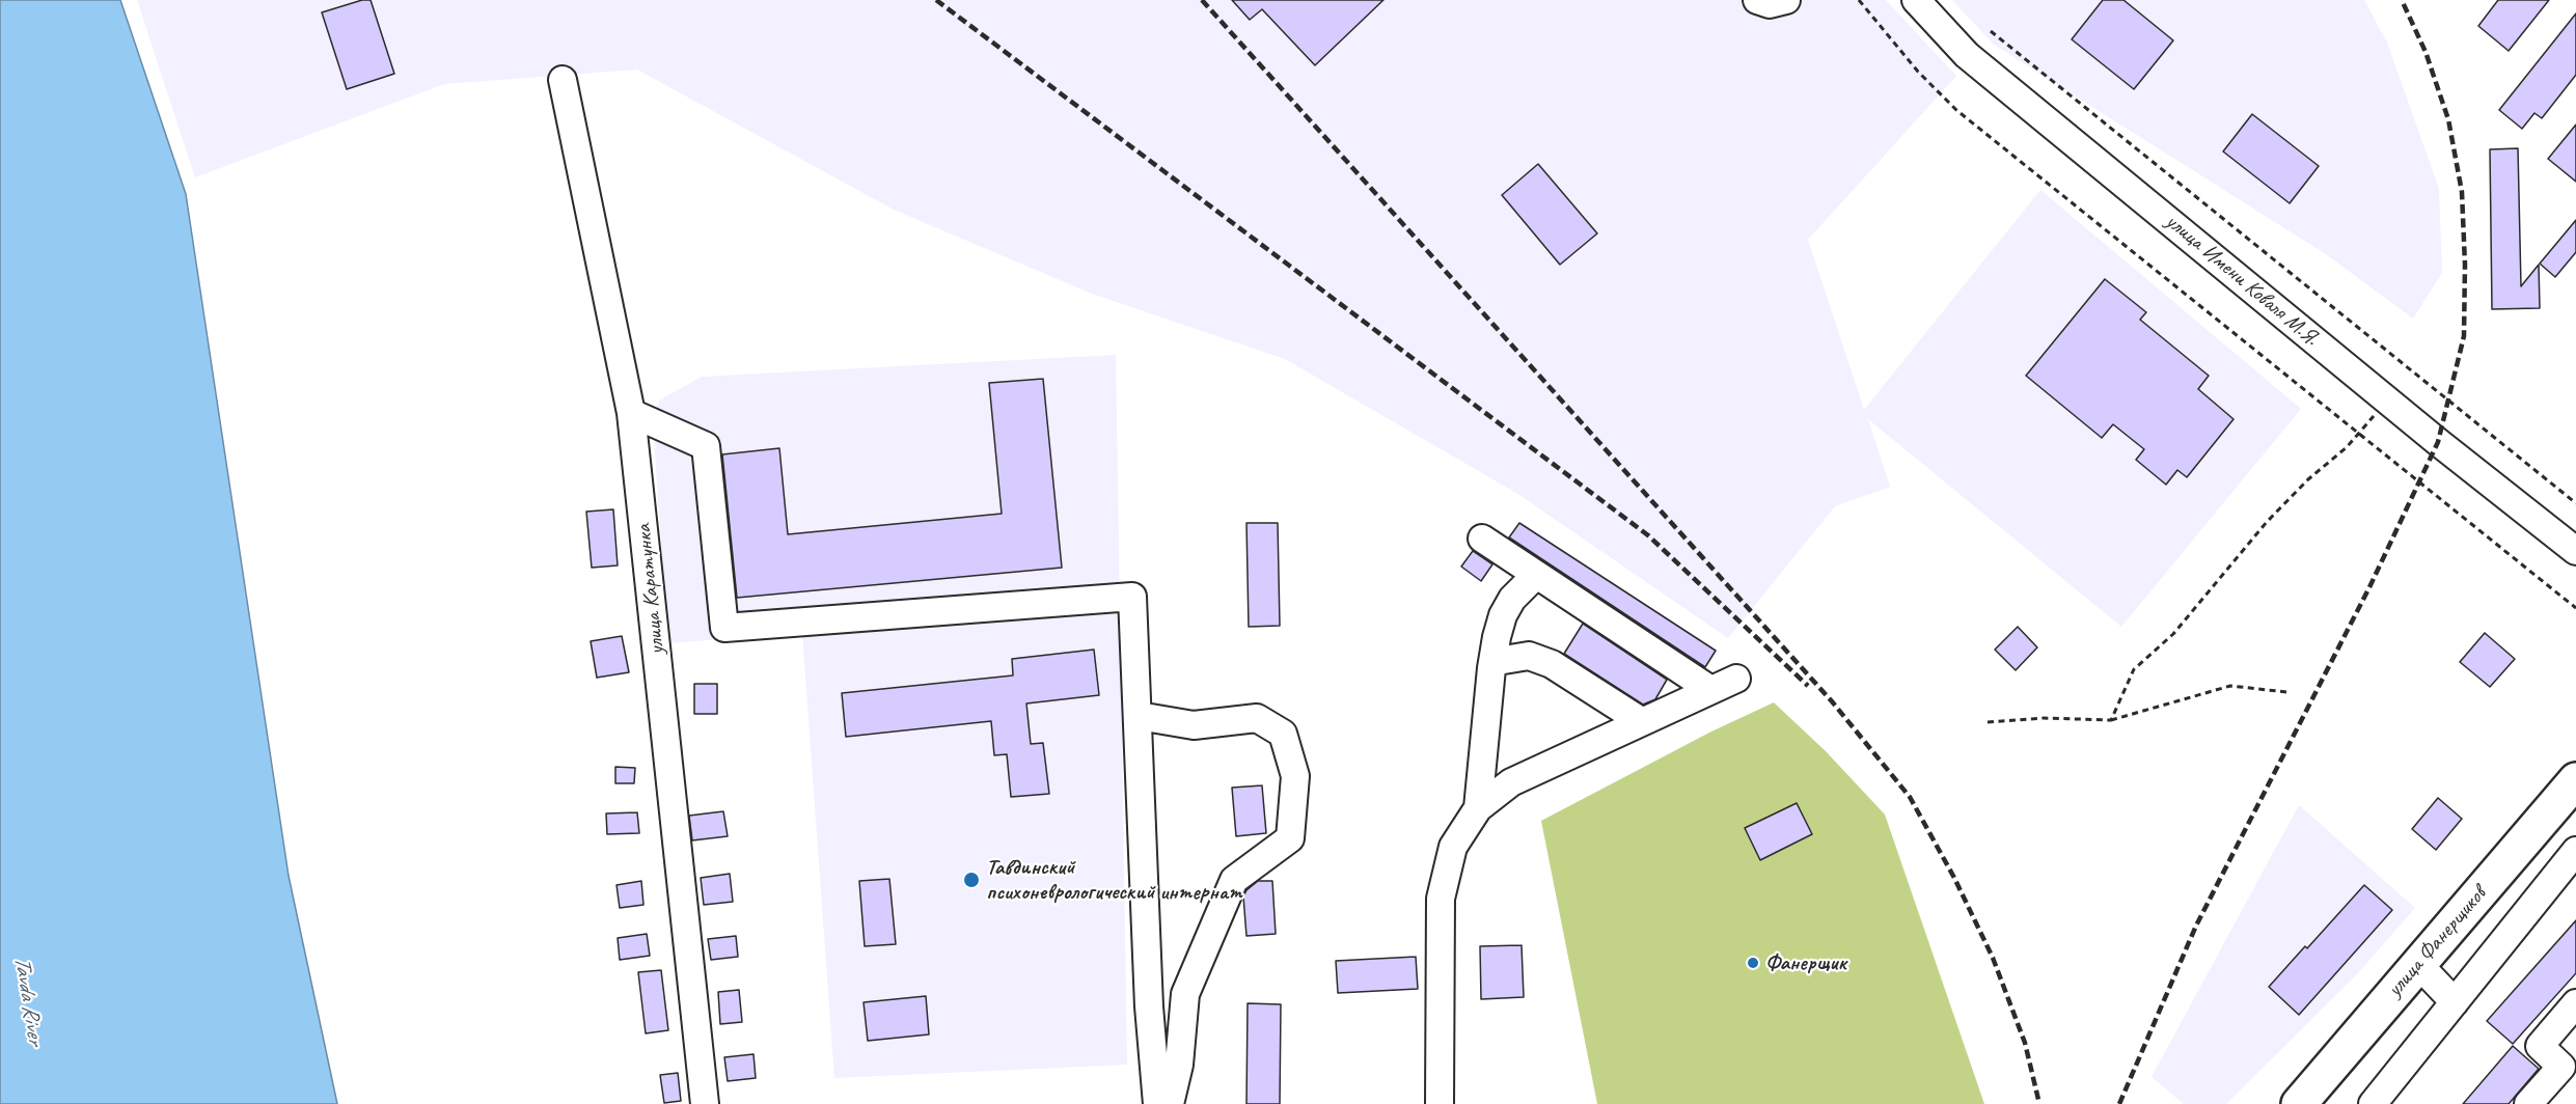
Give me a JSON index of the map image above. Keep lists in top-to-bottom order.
{
  "streets": {
    "main road": ["улица Фанерщиков"],
    "street": ["улица Имени Коваля М.Я.", "улица Каратунка"]
  },
  "water": ["Tavda River"],
  "places": ["Тавдинский психоневрологический интернат", "Фанерщик"]
}
